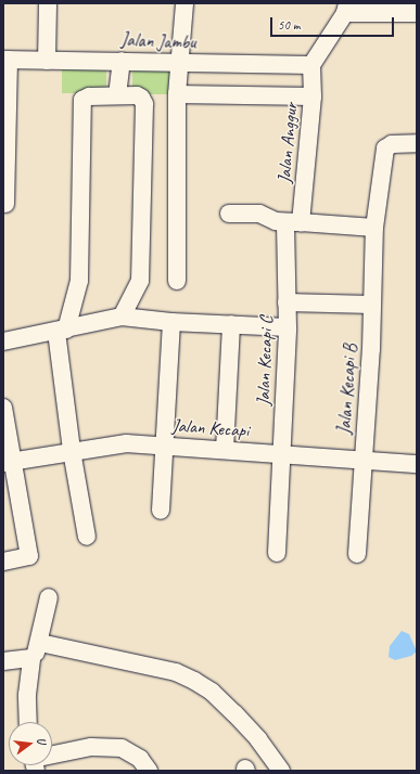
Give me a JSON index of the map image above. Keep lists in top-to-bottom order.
{
  "streets": {
    "street": [
      "Jalan Jambu",
      "Jalan Anggur",
      "Jalan Kecapi C",
      "Jalan Kecapi B",
      "Jalan Kecapi"
    ]
  },
  "crossings": [
    ["Jalan Jambu", "Jalan Anggur"],
    ["Jalan Anggur", "Jalan Kecapi C"],
    ["Jalan Kecapi C", "Jalan Kecapi"],
    ["Jalan Kecapi B", "Jalan Kecapi"]
  ],
  "scale_bar": "50 m",
  "north": "right"
}
